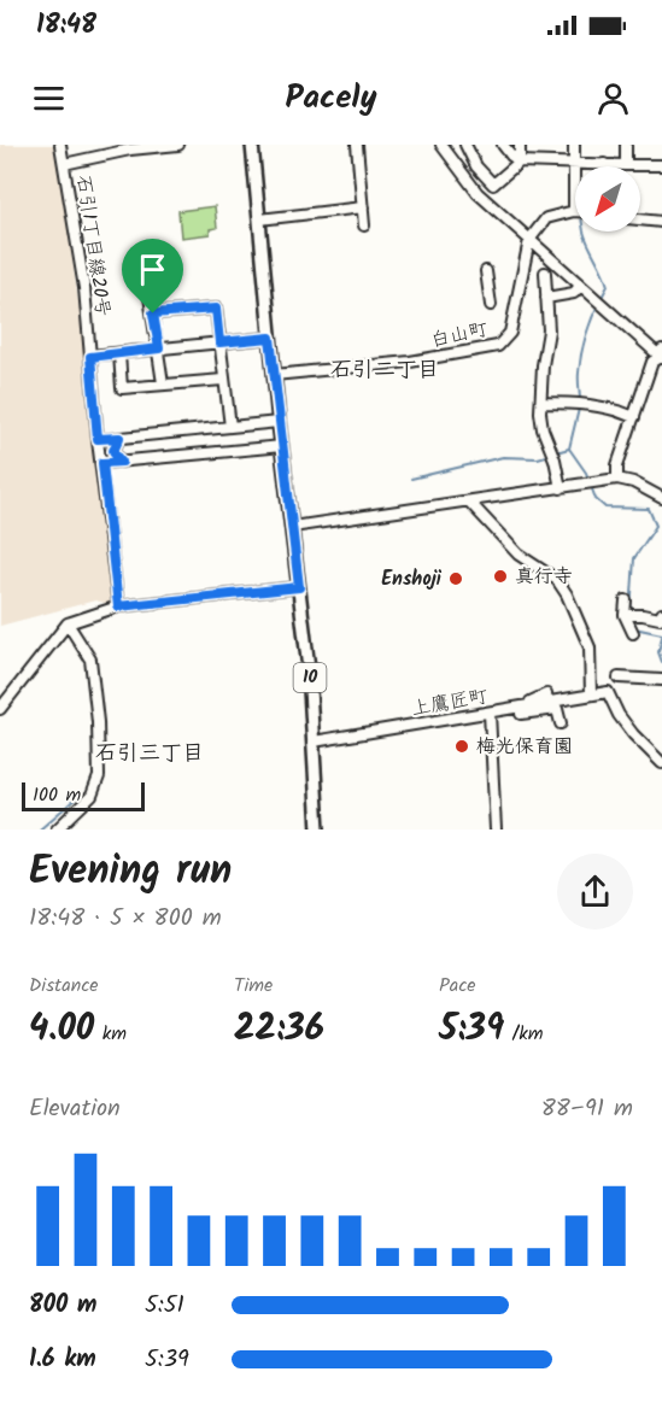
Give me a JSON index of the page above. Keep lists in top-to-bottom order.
{
  "streets": {
    "main road": ["10"],
    "street": ["石引1丁目線20号", "白山町", "上鷹匠町"]
  },
  "crossings": [
    ["白山町", "10"],
    ["10", "上鷹匠町"]
  ],
  "districts": ["石引二丁目", "石引三丁目"],
  "places": ["真行寺", "Enshoji", "梅光保育園"],
  "scale_bar": "100 m",
  "north": "bottom left",
  "page": {
    "status": "18:48",
    "header": "Pacely",
    "scale": "100 m",
    "heading": ["Evening run", "18:48 · 5 × 800 m"],
    "stats": [
      ["Distance", "4.00 km"],
      ["Time", "22:36"],
      ["Pace", "5:39 /km"]
    ],
    "chart": ["Elevation", "88–91 m"],
    "list": [
      {
        "name": "800 m",
        "note": "5:51"
      },
      {
        "name": "1.6 km",
        "note": "5:39"
      }
    ]
  }
}
